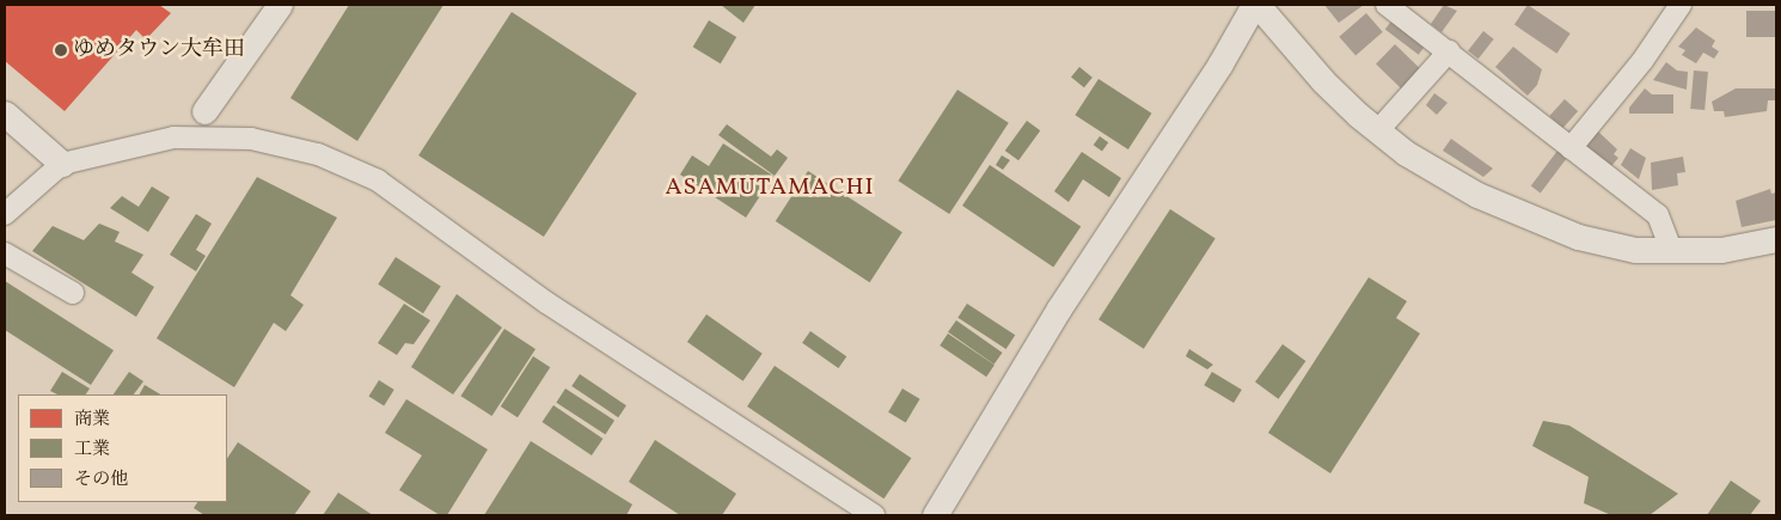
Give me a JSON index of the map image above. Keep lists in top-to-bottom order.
{
  "districts": ["ASAMUTAMACHI"],
  "places": ["ゆめタウン大牟田"],
  "legend": ["商業", "工業", "その他"]
}
